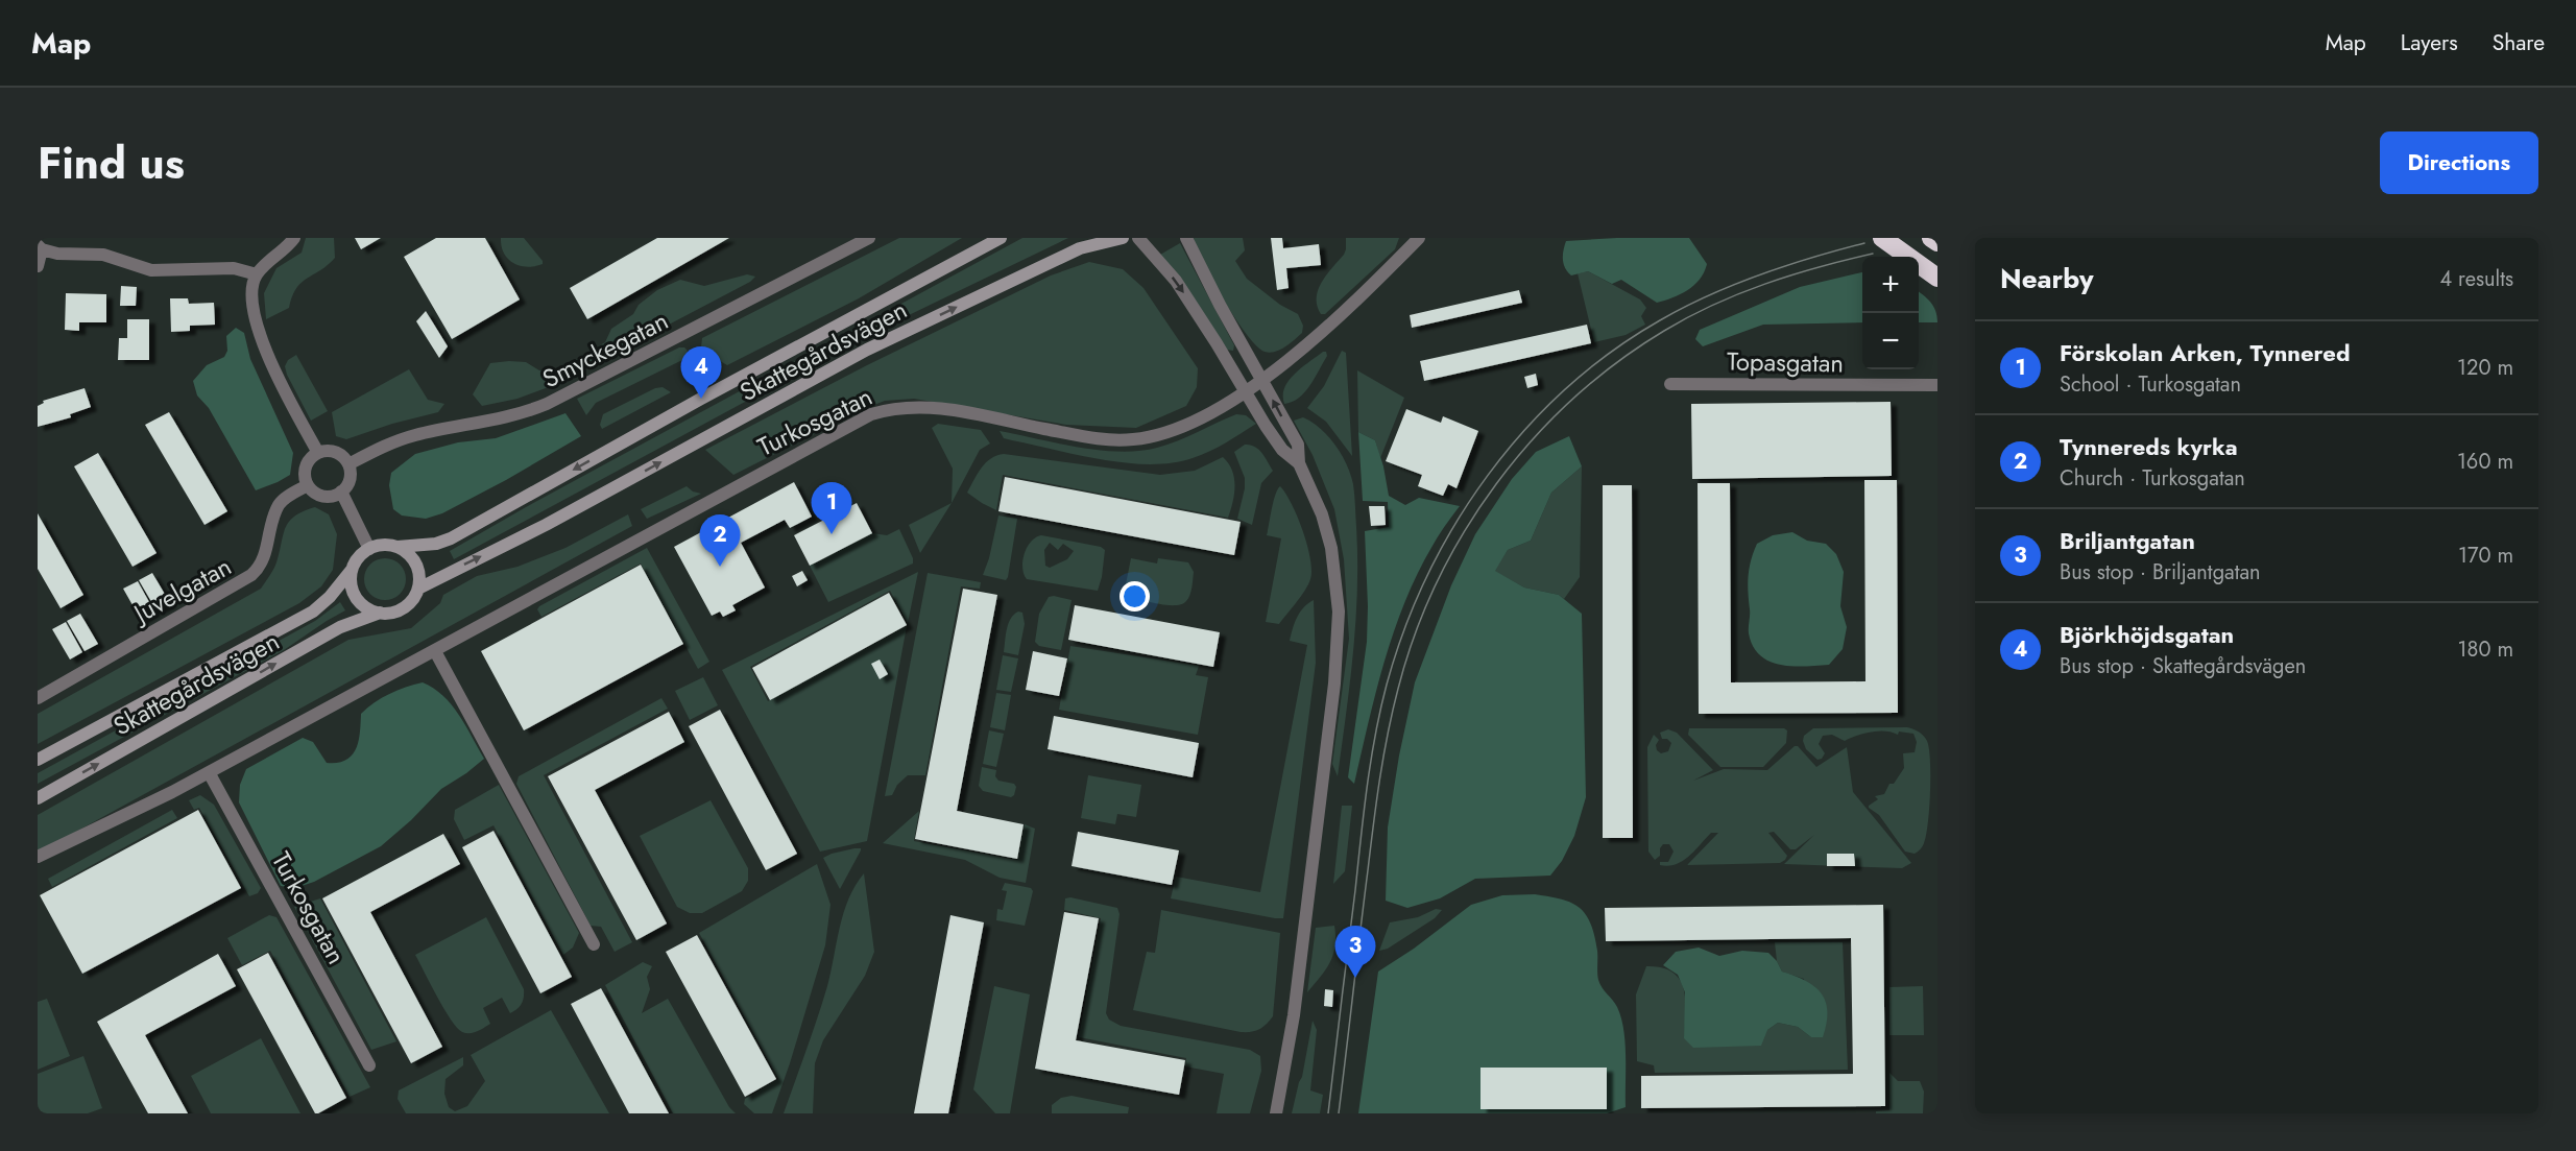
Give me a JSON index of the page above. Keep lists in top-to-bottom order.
{
  "streets": {
    "street": [
      "Smyckegatan",
      "Skattegårdsvägen",
      "Topasgatan",
      "Turkosgatan",
      "Juvelgatan"
    ]
  },
  "crossings": [
    ["Smyckegatan", "Juvelgatan"]
  ],
  "page": {
    "header": "Map",
    "nav": ["Map", "Layers", "Share"],
    "title": "Find us",
    "buttons": "Directions",
    "heading": ["Nearby", "4 results"],
    "map_buttons": ["+", "−"],
    "list": [
      {
        "mark": "1",
        "name": "Förskolan Arken, Tynnered",
        "note": "School · Turkosgatan",
        "value": "120 m"
      },
      {
        "mark": "2",
        "name": "Tynnereds kyrka",
        "note": "Church · Turkosgatan",
        "value": "160 m"
      },
      {
        "mark": "3",
        "name": "Briljantgatan",
        "note": "Bus stop · Briljantgatan",
        "value": "170 m"
      },
      {
        "mark": "4",
        "name": "Björkhöjdsgatan",
        "note": "Bus stop · Skattegårdsvägen",
        "value": "180 m"
      }
    ],
    "pins": [
      "4",
      "1",
      "2",
      "3"
    ]
  }
}
